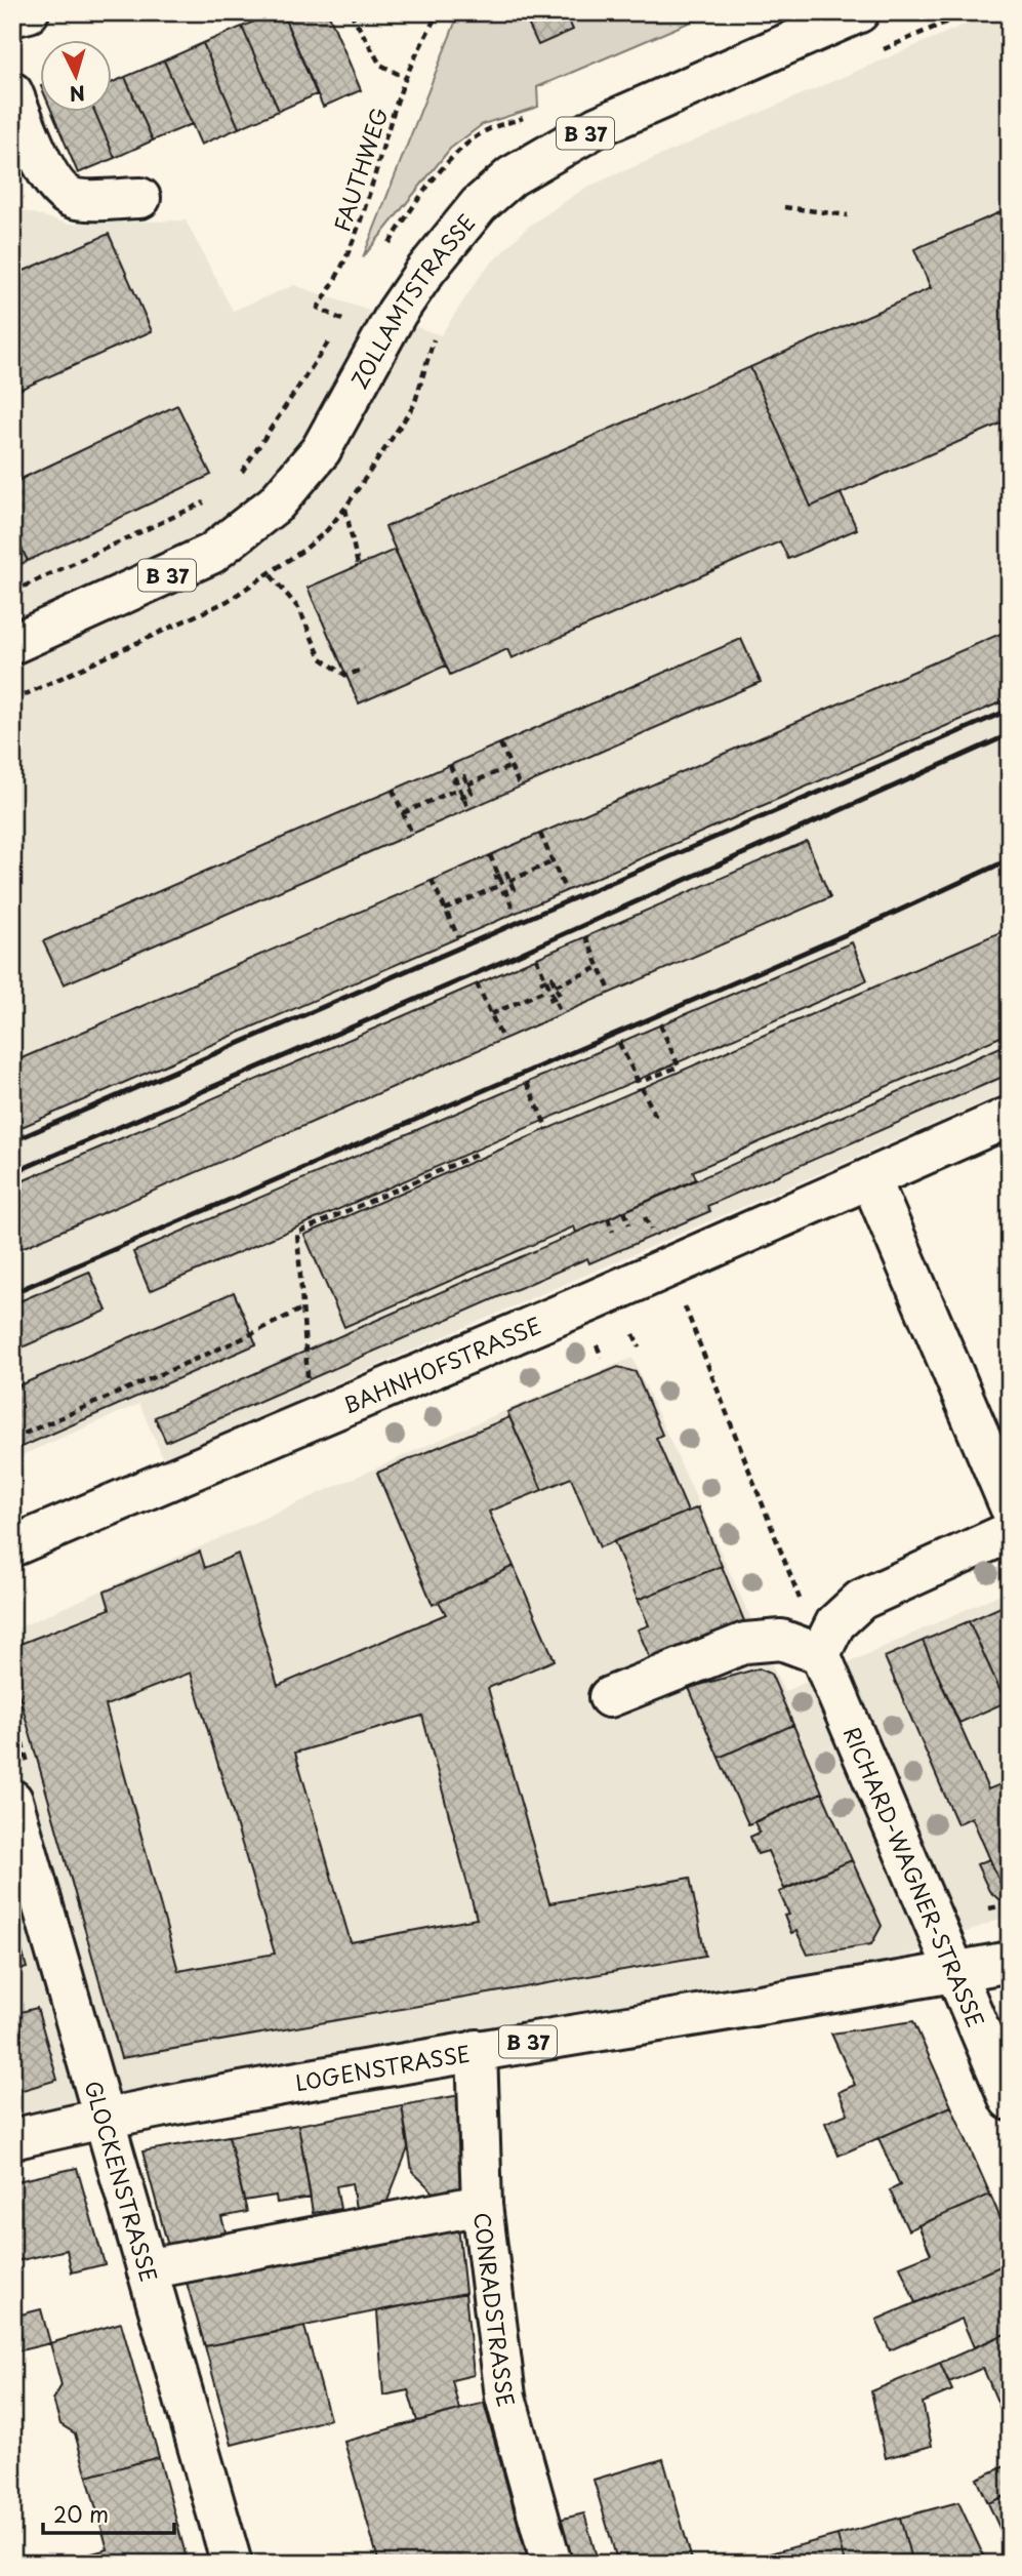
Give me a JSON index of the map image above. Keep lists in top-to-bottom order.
{
  "streets": {
    "street": [
      "B 37",
      "ZOLLAMTSTRASSE",
      "BAHNHOFSTRASSE",
      "RICHARD-WAGNER-STRASSE",
      "LOGENSTRASSE",
      "GLOCKENSTRASSE",
      "CONRADSTRASSE"
    ],
    "path": ["FAUTHWEG"]
  },
  "crossings": [
    ["RICHARD-WAGNER-STRASSE", "LOGENSTRASSE"],
    ["LOGENSTRASSE", "GLOCKENSTRASSE"],
    ["LOGENSTRASSE", "CONRADSTRASSE"]
  ],
  "scale_bar": "20 m",
  "north": "bottom"
}
